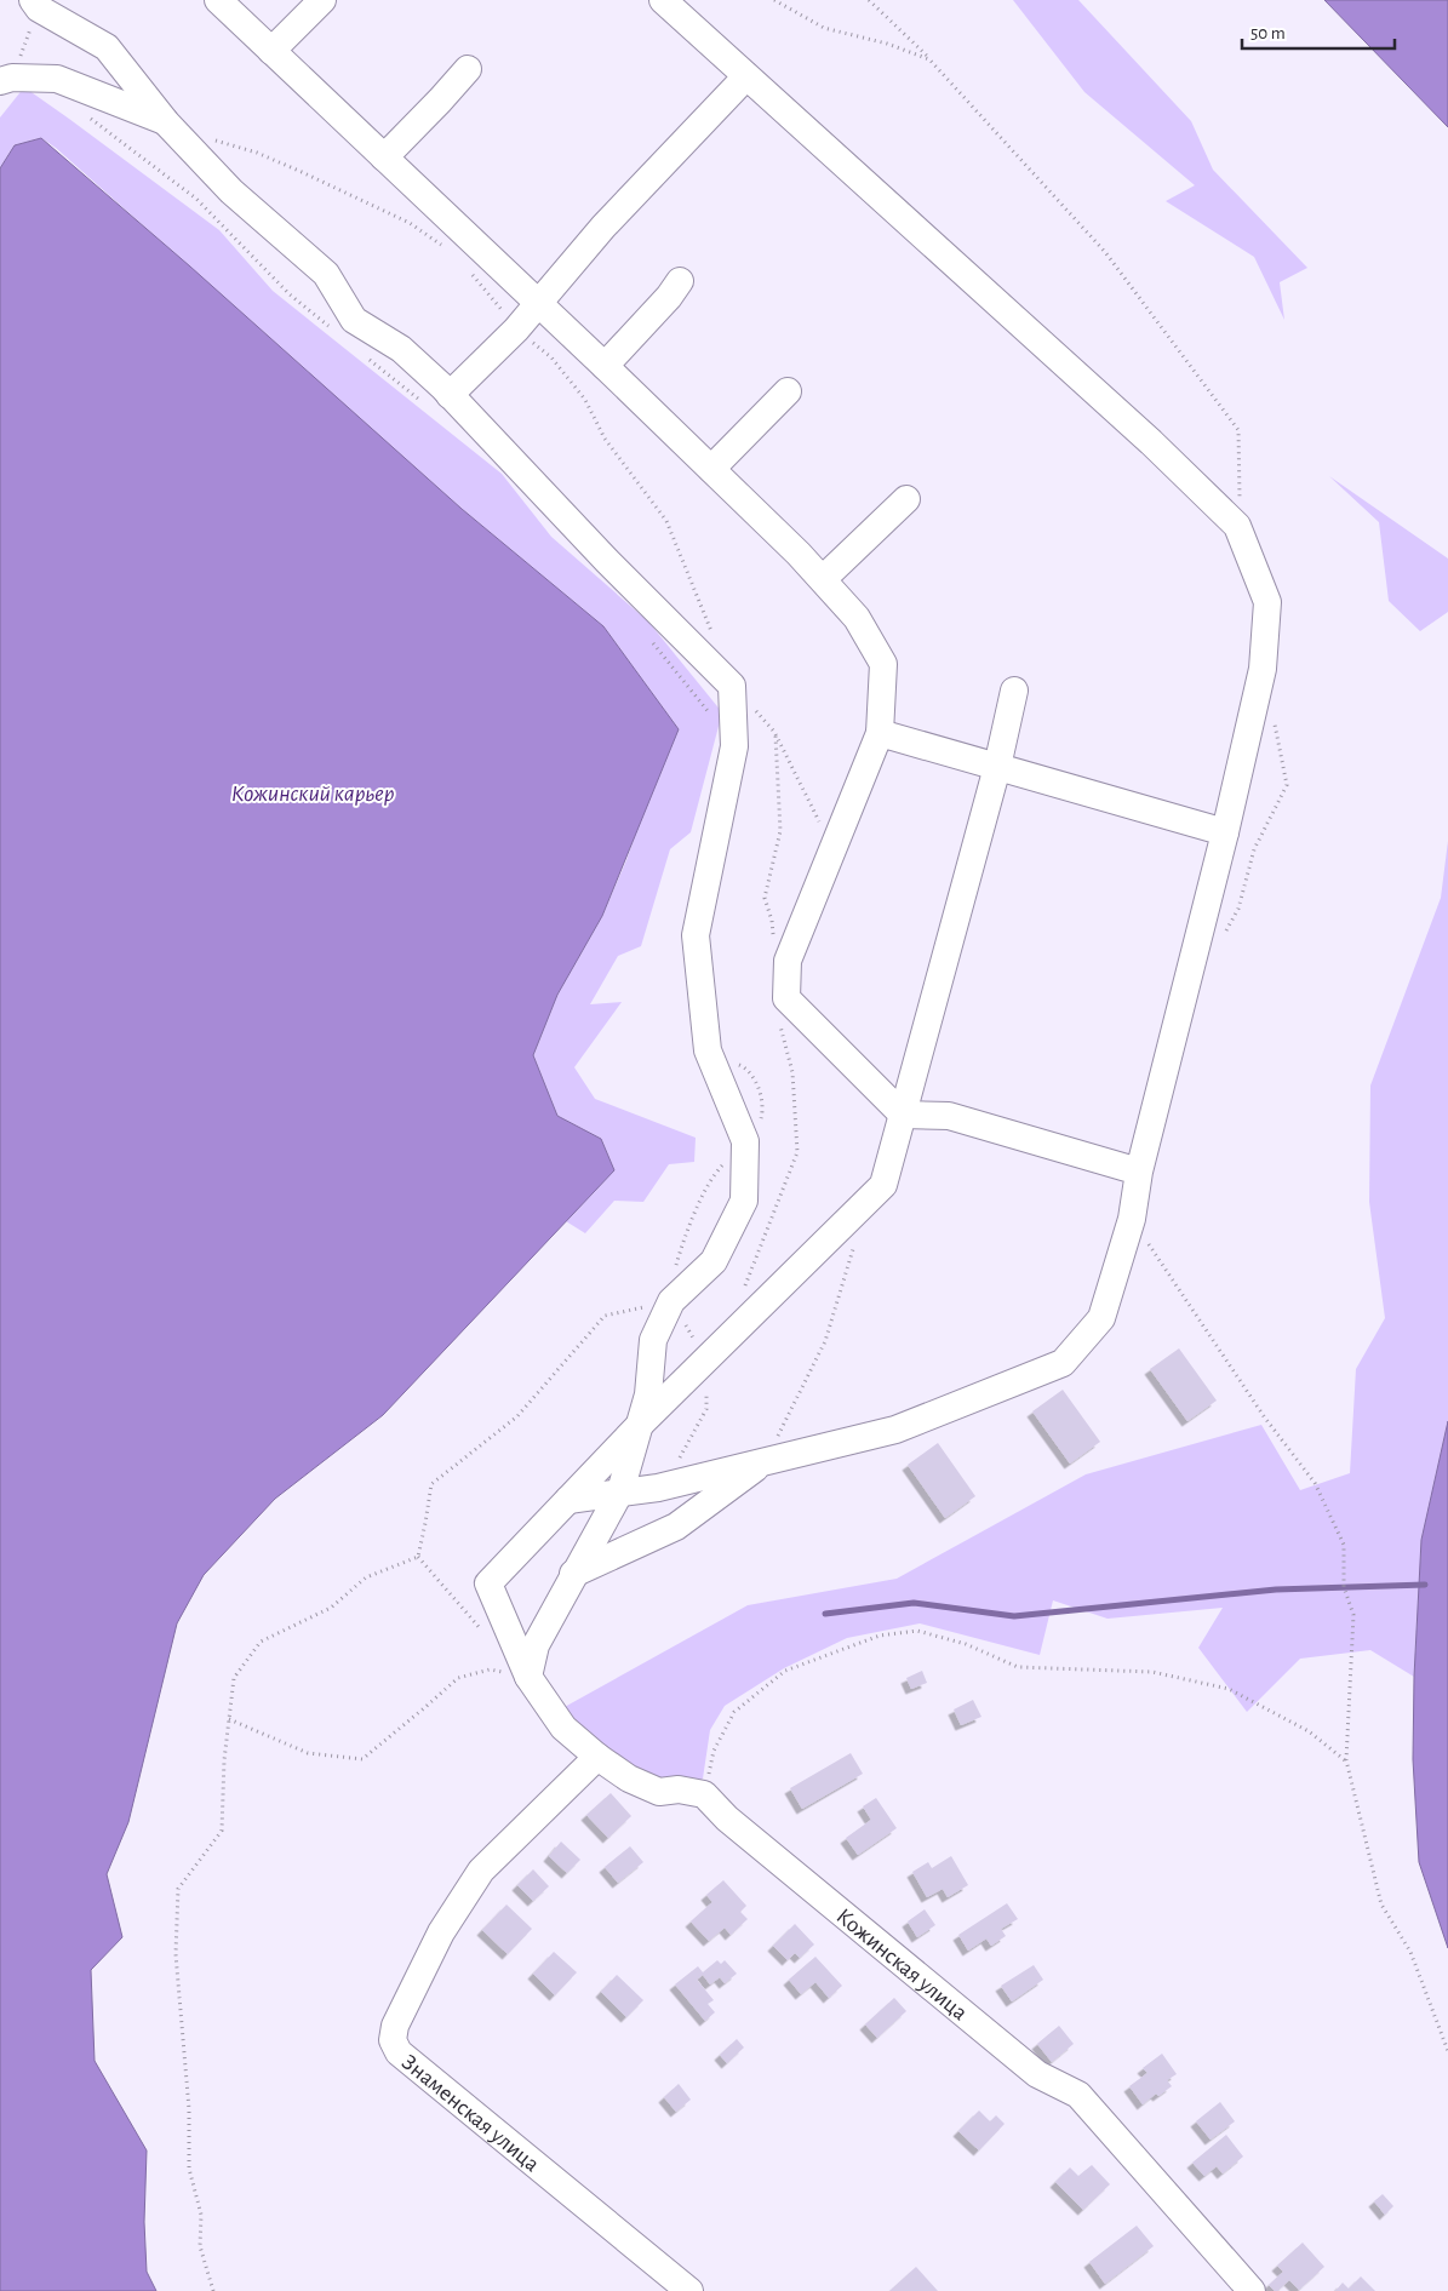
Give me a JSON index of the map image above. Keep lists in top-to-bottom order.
{
  "streets": {
    "street": ["Кожинская улица", "Знаменская улица"]
  },
  "water": ["Кожинский карьер"],
  "scale_bar": "50 m"
}
